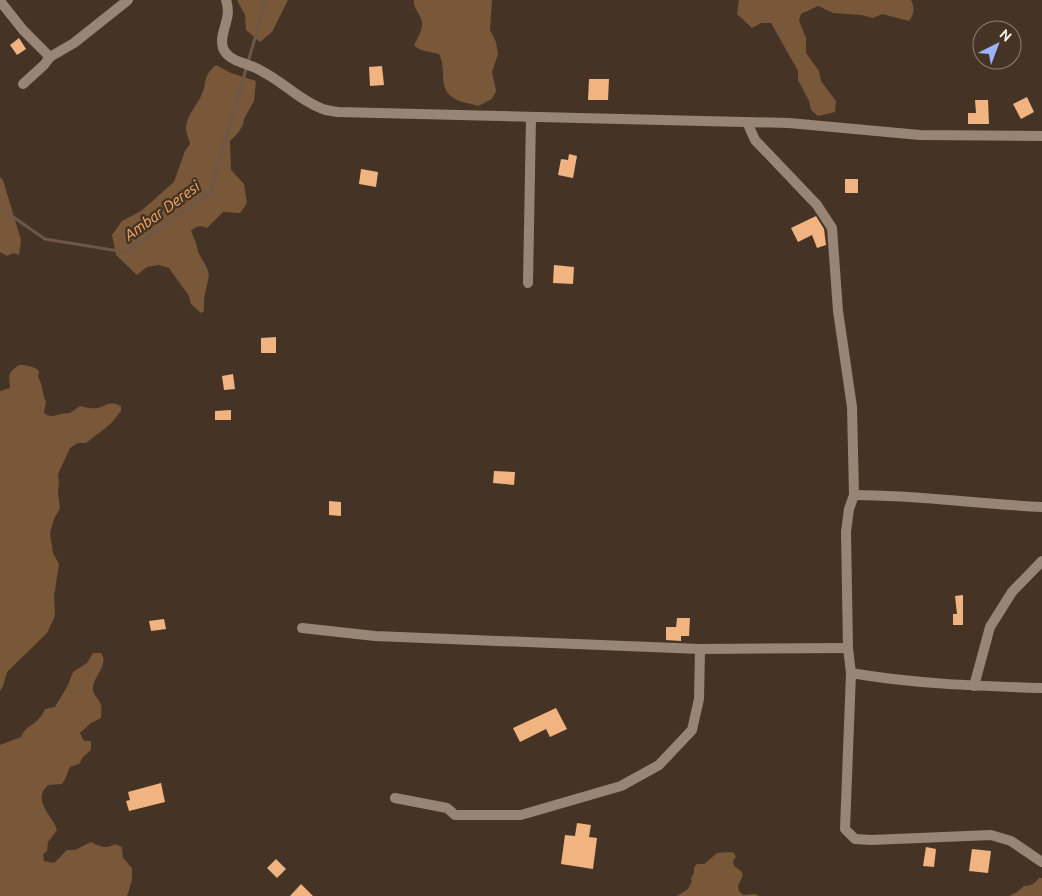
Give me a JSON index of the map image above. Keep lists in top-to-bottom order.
{
  "water": ["Ambar Deresi"],
  "north": "top right"
}
